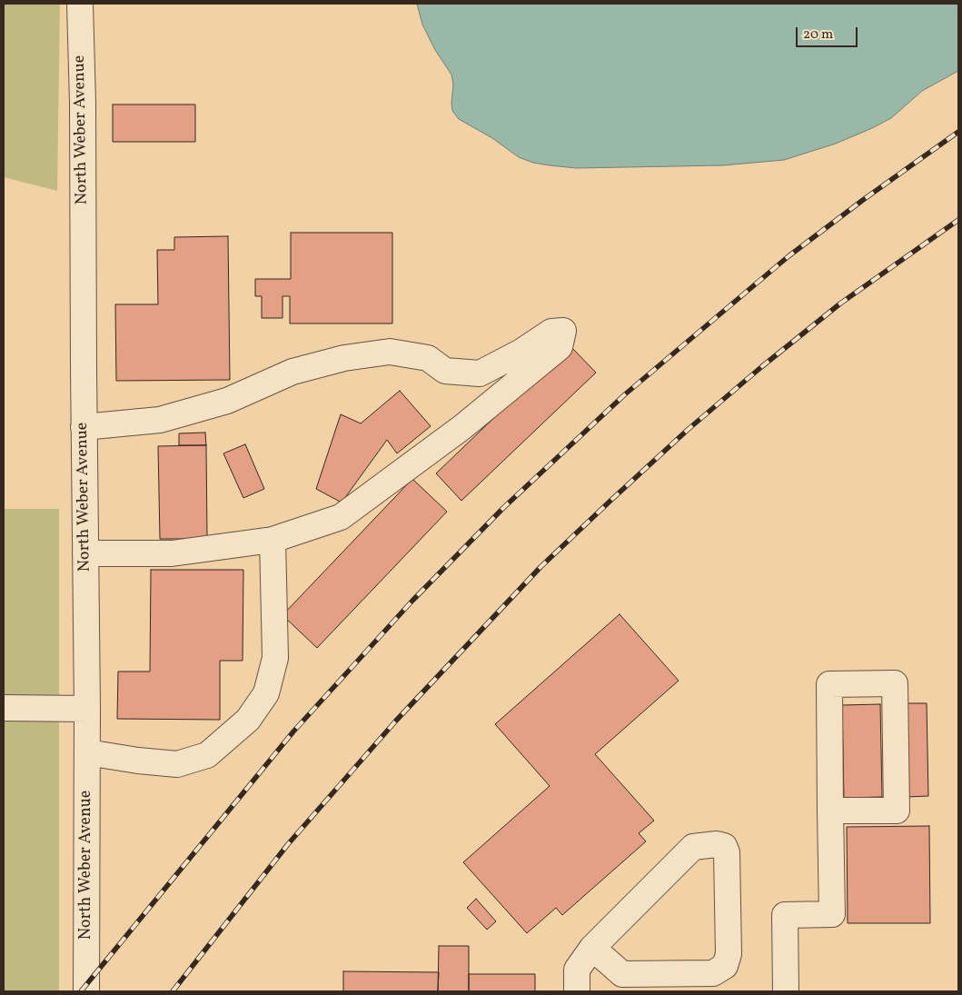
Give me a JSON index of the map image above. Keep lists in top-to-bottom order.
{
  "streets": {
    "street": ["North Weber Avenue"]
  },
  "scale_bar": "20 m"
}
